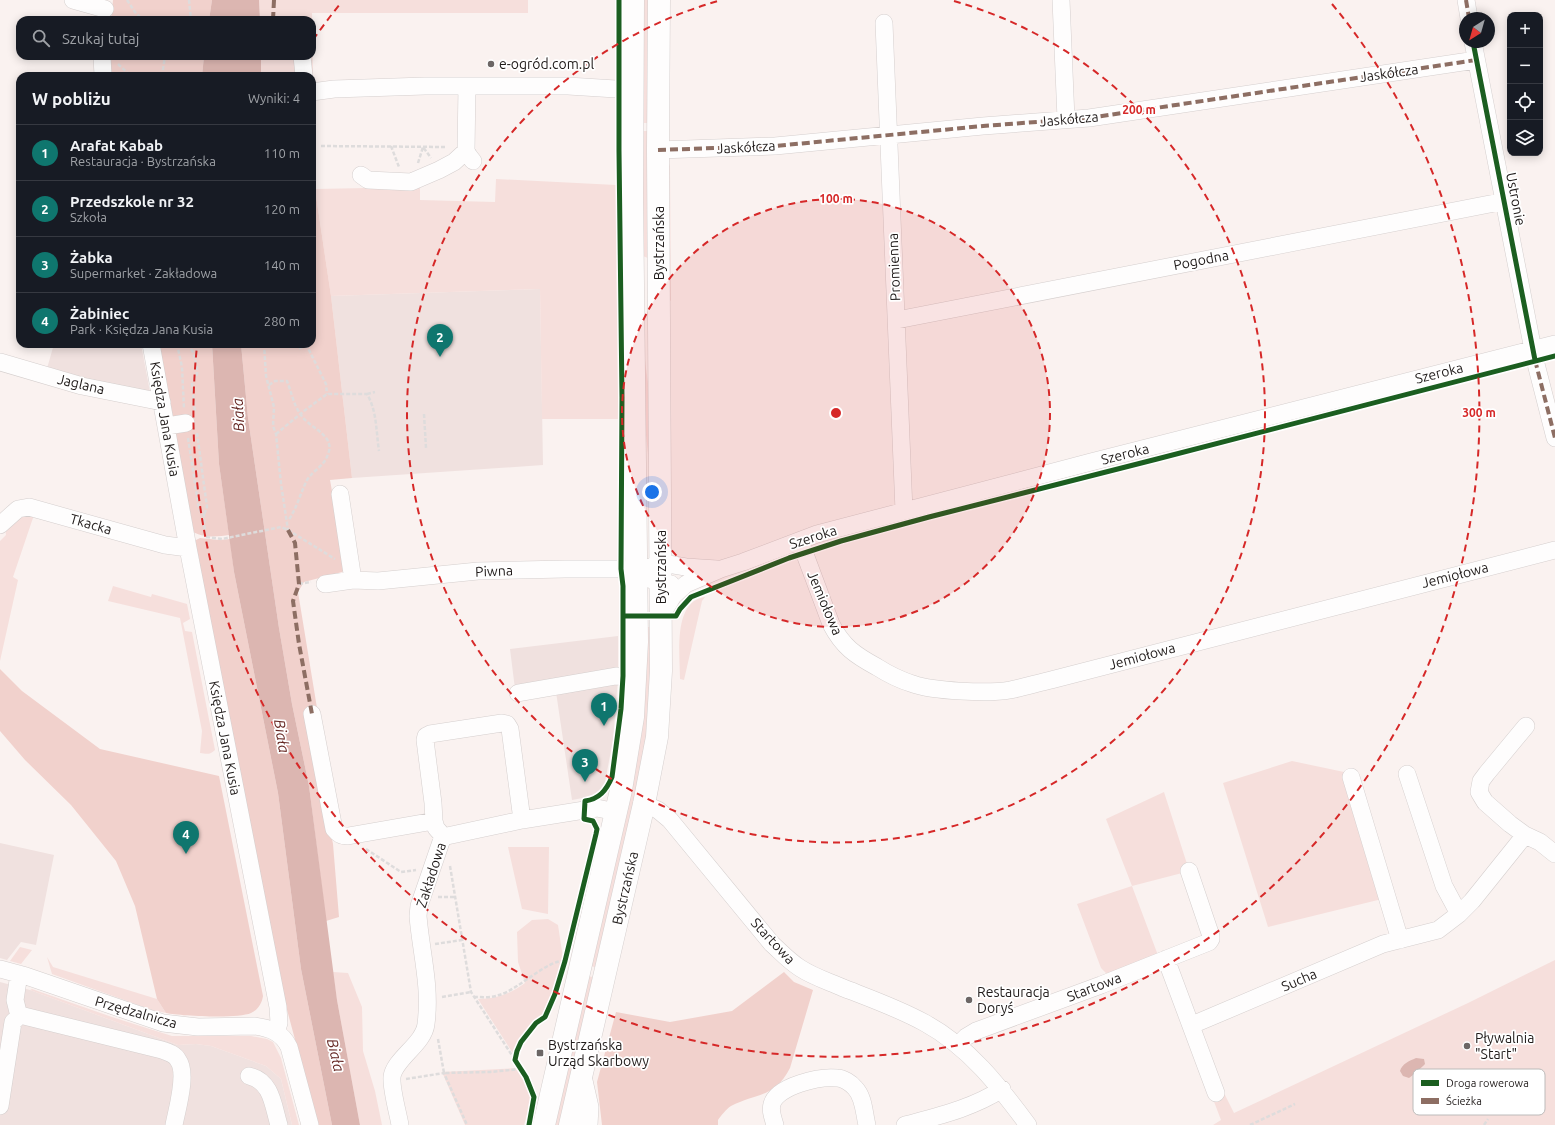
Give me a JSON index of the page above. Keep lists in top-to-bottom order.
{
  "streets": {
    "main road": ["Bystrzańska"],
    "street": [
      "Jaskółcza",
      "Ustronie",
      "Pogodna",
      "Promienna",
      "Szeroka",
      "Jaglana",
      "Księdza Jana Kusia",
      "Tkacka",
      "Piwna",
      "Jemiołowa",
      "Zakładowa",
      "Startowa",
      "Sucha",
      "Przędzalnicza"
    ]
  },
  "crossings": [
    ["Jaskółcza", "Ustronie"],
    ["Jaskółcza", "Bystrzańska"],
    ["Jaskółcza", "Promienna"],
    ["Ustronie", "Pogodna"],
    ["Ustronie", "Szeroka"],
    ["Bystrzańska", "Szeroka"],
    ["Bystrzańska", "Piwna"],
    ["Bystrzańska", "Zakładowa"],
    ["Bystrzańska", "Startowa"],
    ["Pogodna", "Promienna"],
    ["Promienna", "Szeroka"],
    ["Szeroka", "Jemiołowa"],
    ["Jaglana", "Księdza Jana Kusia"],
    ["Księdza Jana Kusia", "Tkacka"],
    ["Księdza Jana Kusia", "Przędzalnicza"]
  ],
  "water": ["Biała"],
  "places": {
    "other": ["e-ogród.com.pl", "Restauracja Doryś", "Pływalnia \"Start\""],
    "transit": ["Bystrzańska Urząd Skarbowy"]
  },
  "legend": ["Droga rowerowa", "Ścieżka"],
  "north": "bottom left",
  "page": {
    "map_buttons": ["+", "−"],
    "search": "Szukaj tutaj",
    "heading": ["W pobliżu", "Wyniki: 4"],
    "list": [
      {
        "mark": "1",
        "name": "Arafat Kabab",
        "note": "Restauracja · Bystrzańska",
        "value": "110 m"
      },
      {
        "mark": "2",
        "name": "Przedszkole nr 32",
        "note": "Szkoła",
        "value": "120 m"
      },
      {
        "mark": "3",
        "name": "Żabka",
        "note": "Supermarket · Zakładowa",
        "value": "140 m"
      },
      {
        "mark": "4",
        "name": "Żabiniec",
        "note": "Park · Księdza Jana Kusia",
        "value": "280 m"
      }
    ],
    "pins": [
      "2",
      "1",
      "3",
      "4"
    ]
  },
  "rings": ["200 m", "100 m", "300 m"]
}
